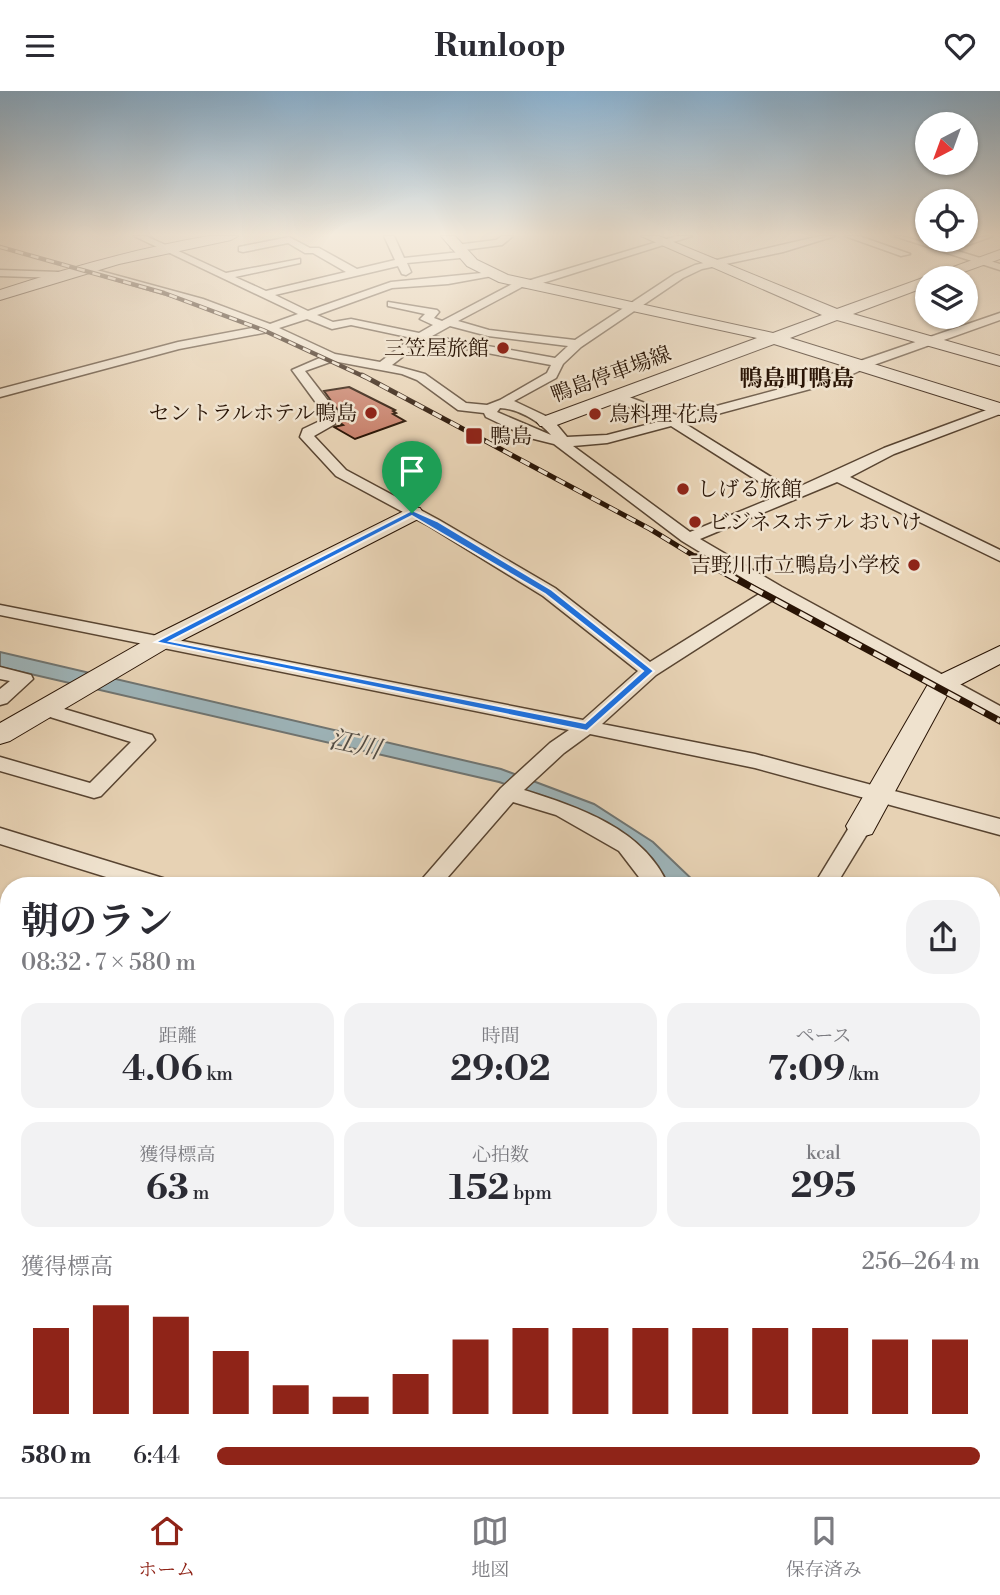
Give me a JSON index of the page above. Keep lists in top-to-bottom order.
{
  "streets": {
    "main road": ["鴨島停車場線"]
  },
  "districts": ["鴨島町鴨島"],
  "water": ["江川"],
  "places": {
    "other": [
      "三笠屋旅館",
      "セントラルホテル鴨島",
      "鳥料理 花鳥",
      "しげる旅館",
      "ビジネスホテル おいけ",
      "吉野川市立鴨島小学校"
    ],
    "transit": ["鴨島"]
  },
  "north": "bottom left",
  "page": {
    "header": "Runloop",
    "heading": ["朝のラン", "08:32 · 7 × 580 m"],
    "stats": [
      ["距離", "4.06 km"],
      ["時間", "29:02"],
      ["ペース", "7:09 /km"],
      ["獲得標高", "63 m"],
      ["心拍数", "152 bpm"],
      ["kcal", "295"]
    ],
    "chart": ["獲得標高", "256–264 m"],
    "list": [
      {
        "name": "580 m",
        "note": "6:44"
      }
    ],
    "tabs": ["ホーム", "地図", "保存済み"]
  }
}
